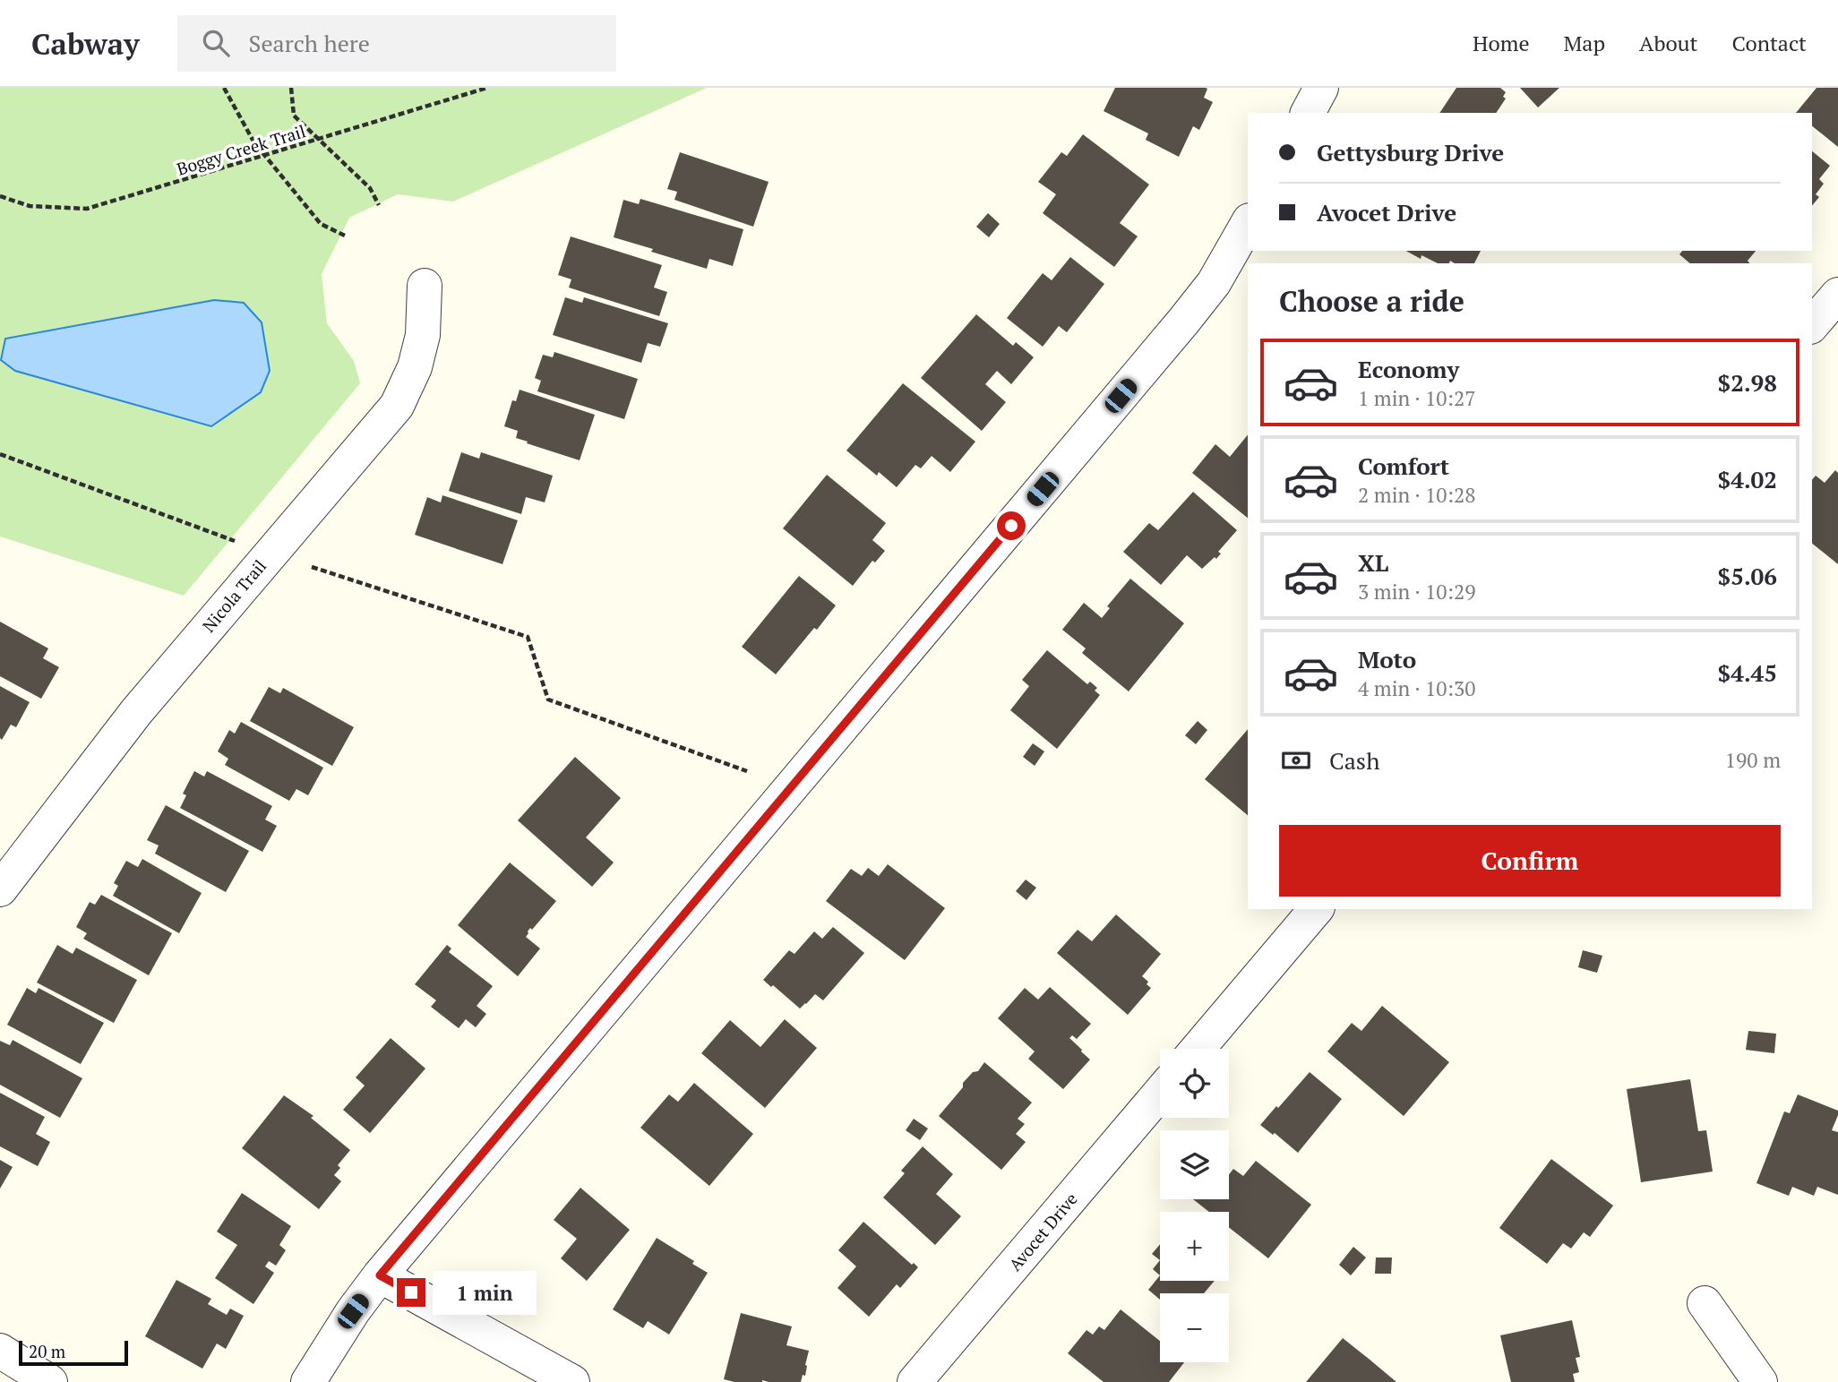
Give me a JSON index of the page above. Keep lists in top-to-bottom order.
{
  "streets": {
    "street": ["Nicola Trail", "Avocet Drive"],
    "path": ["Boggy Creek Trail"]
  },
  "scale_bar": "20 m",
  "page": {
    "header": "Cabway",
    "search": "Search here",
    "nav": [
      "Home",
      "Map",
      "About",
      "Contact"
    ],
    "banner": ["Gettysburg Drive", "Avocet Drive"],
    "heading": "Choose a ride",
    "list": [
      {
        "name": "Economy",
        "note": "1 min · 10:27",
        "value": "$2.98"
      },
      {
        "name": "Comfort",
        "note": "2 min · 10:28",
        "value": "$4.02"
      },
      {
        "name": "XL",
        "note": "3 min · 10:29",
        "value": "$5.06"
      },
      {
        "name": "Moto",
        "note": "4 min · 10:30",
        "value": "$4.45"
      }
    ],
    "pay": ["Cash", "190 m"],
    "buttons": "Confirm",
    "map_buttons": ["+", "−"],
    "bubble": "1 min",
    "scale": "20 m"
  }
}
